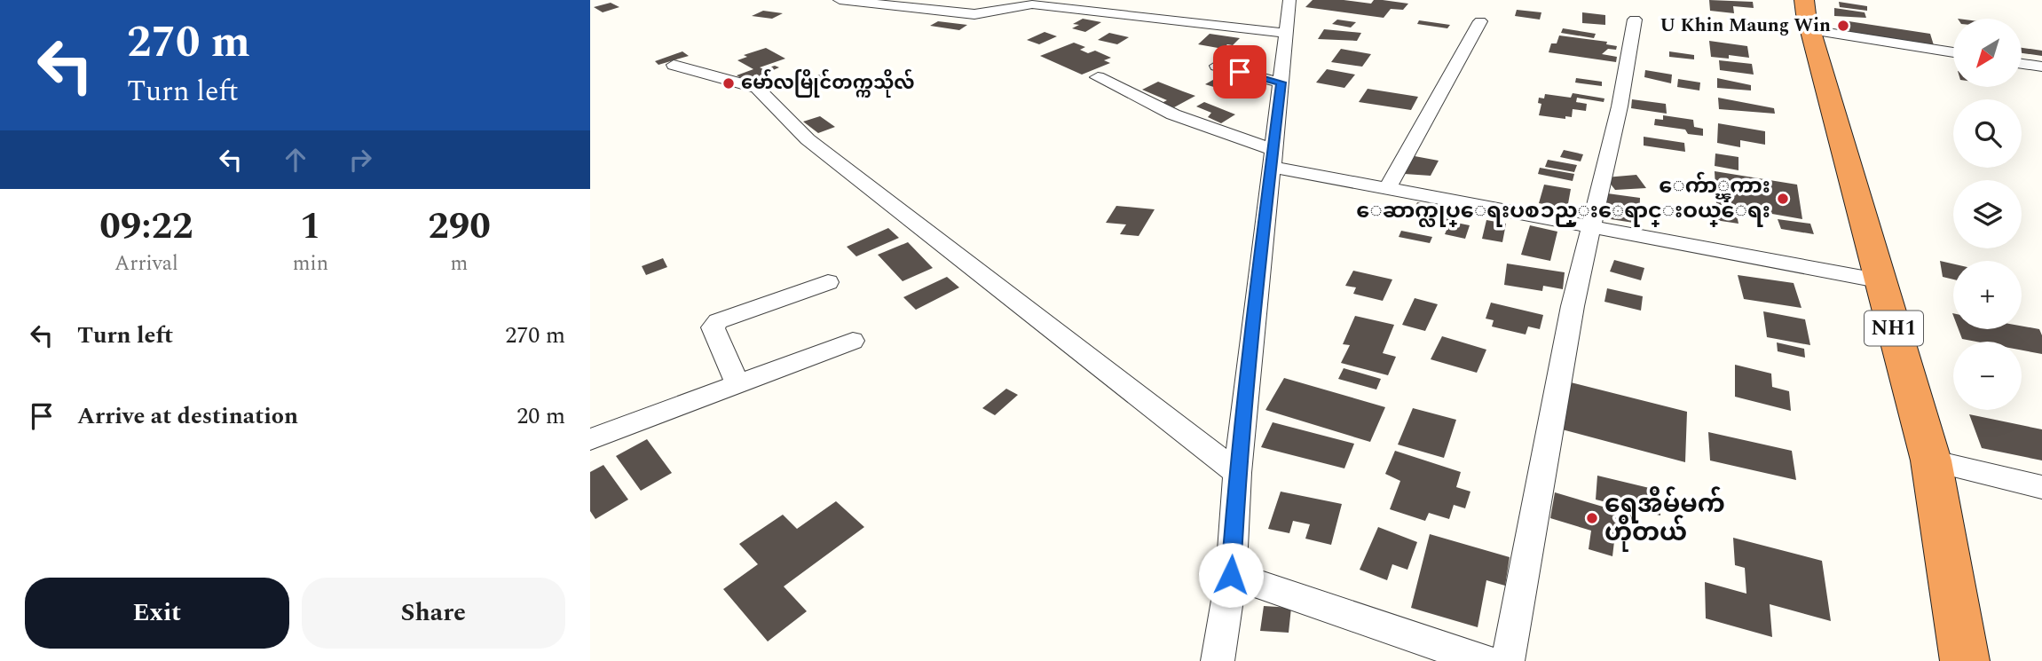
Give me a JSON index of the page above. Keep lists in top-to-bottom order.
{
  "streets": {
    "highway": ["NH1"]
  },
  "places": [
    "U Khin Maung Win",
    "မော်လမြိုင်တက္ကသိုလ်",
    "ေက်ာ္ၾကား ေဆာက္လုပ္ေရးပစၥည္းေရာင္းဝယ္ေရး",
    "ရွှေအိမ်မက် ဟိုတယ်"
  ],
  "north": "bottom left",
  "page": {
    "turn": ["270 m", "Turn left"],
    "map_buttons": ["+", "−"],
    "eta": [
      "09:22",
      "Arrival",
      "1",
      "min",
      "290",
      "m"
    ],
    "list": [
      {
        "name": "Turn left",
        "value": "270 m"
      },
      {
        "name": "Arrive at destination",
        "value": "20 m"
      }
    ],
    "buttons": ["Exit", "Share"]
  }
}
